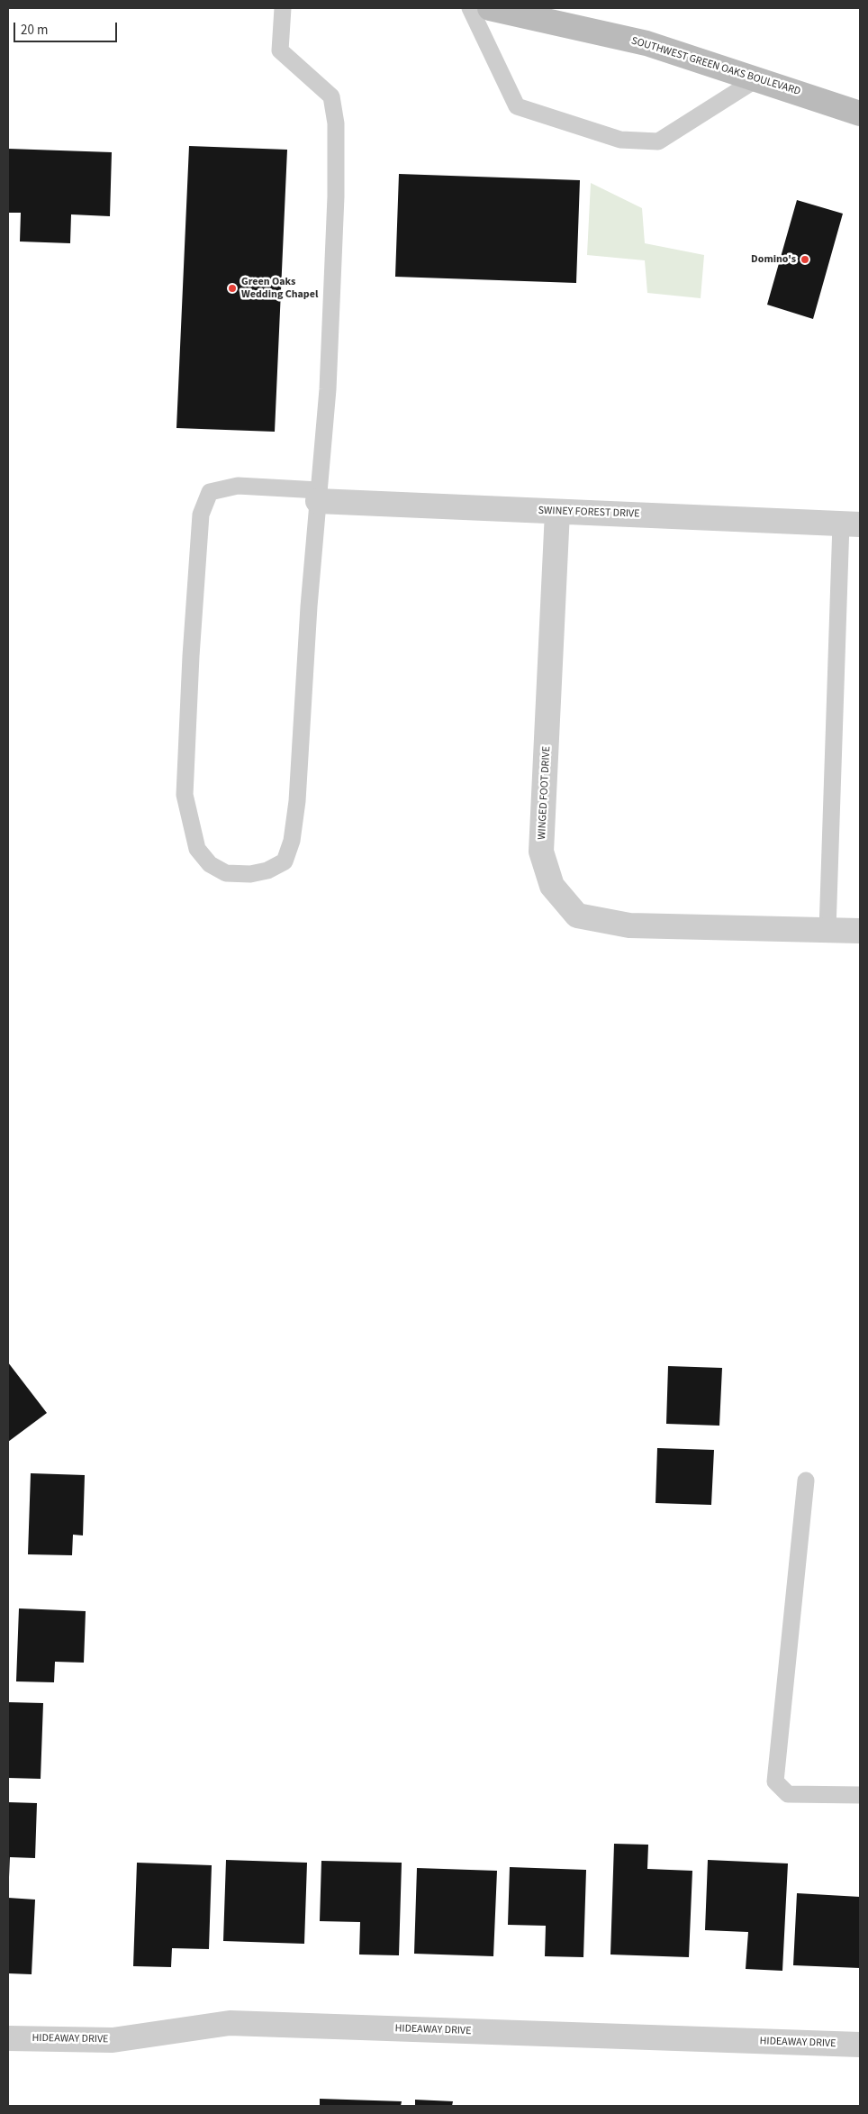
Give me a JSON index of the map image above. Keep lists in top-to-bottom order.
{
  "streets": {
    "main road": ["SOUTHWEST GREEN OAKS BOULEVARD"],
    "street": ["SWINEY FOREST DRIVE", "WINGED FOOT DRIVE", "HIDEAWAY DRIVE"]
  },
  "crossings": [
    ["SWINEY FOREST DRIVE", "WINGED FOOT DRIVE"]
  ],
  "places": ["Domino's", "Green Oaks Wedding Chapel"],
  "scale_bar": "20 m"
}
